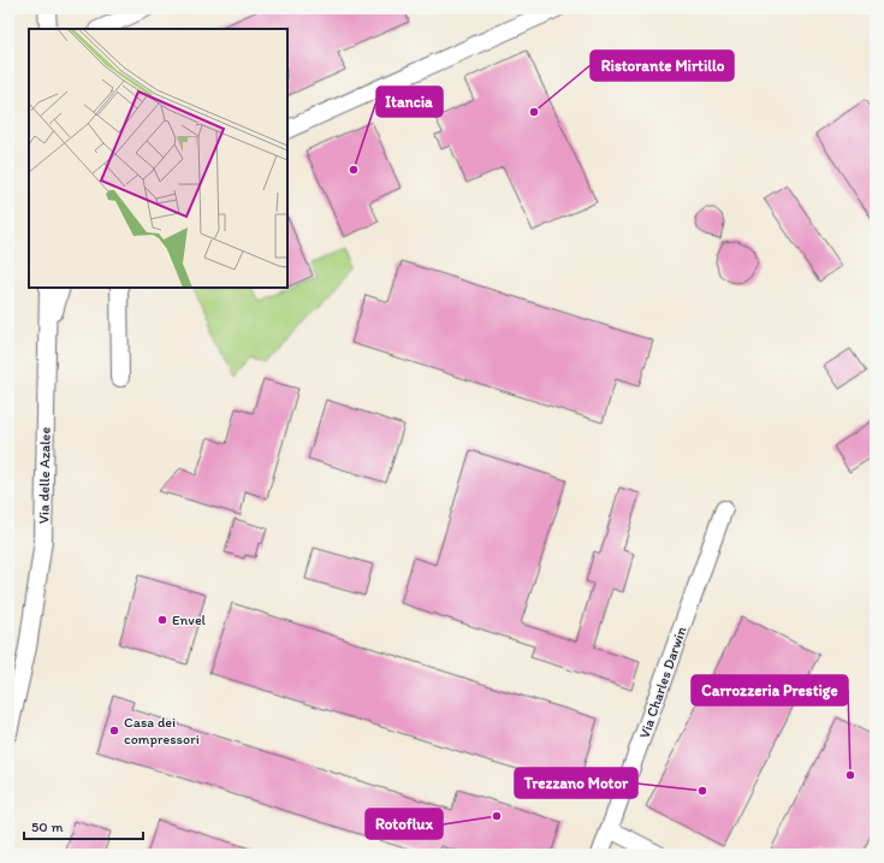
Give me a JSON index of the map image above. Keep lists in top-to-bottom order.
{
  "streets": {
    "street": ["Via delle Azalee", "Via Charles Darwin"]
  },
  "places": [
    "Ristorante Mirtillo",
    "Itancia",
    "Envel",
    "Casa dei compressori",
    "Carrozzeria Prestige",
    "Trezzano Motor",
    "Rotoflux"
  ],
  "scale_bar": "50 m"
}
